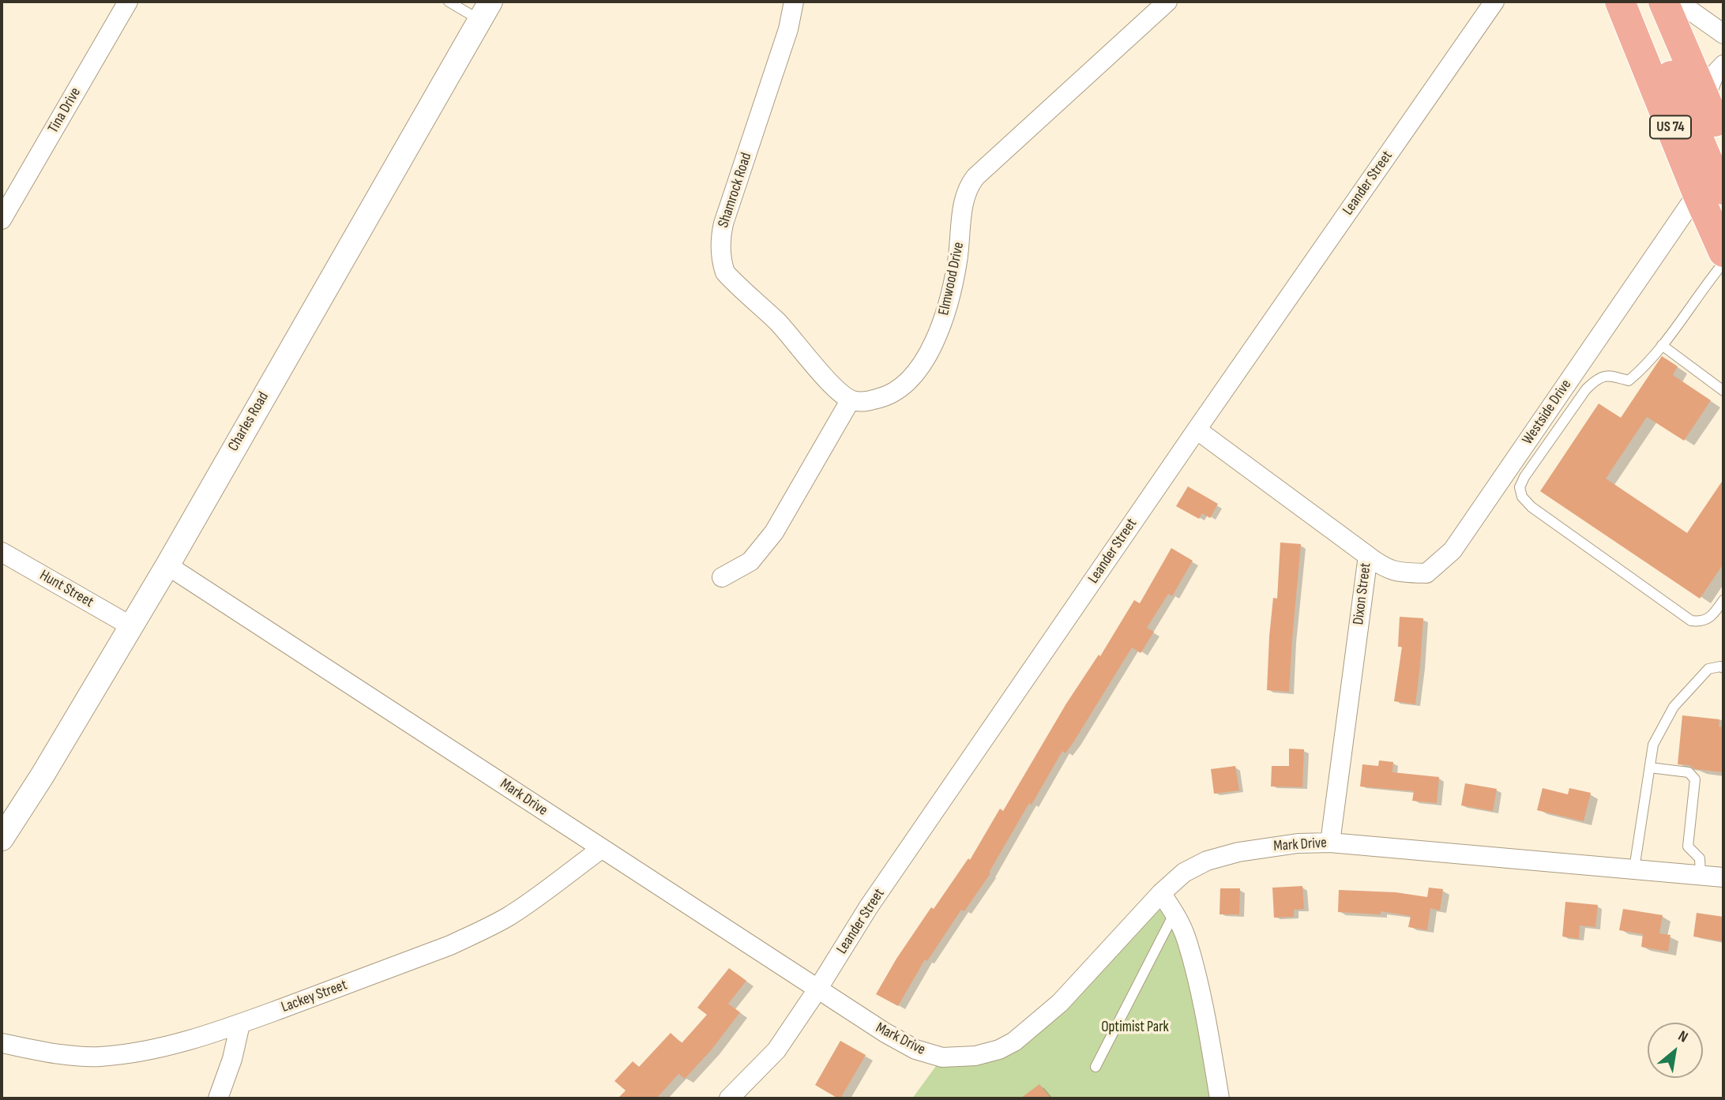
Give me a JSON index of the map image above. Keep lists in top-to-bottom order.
{
  "streets": {
    "highway": ["US 74"],
    "street": [
      "Tina Drive",
      "Leander Street",
      "Shamrock Road",
      "Elmwood Drive",
      "Westside Drive",
      "Charles Road",
      "Hunt Street",
      "Dixon Street",
      "Mark Drive",
      "Lackey Street"
    ]
  },
  "crossings": [
    ["US 74", "Westside Drive"],
    ["Leander Street", "Dixon Street"],
    ["Leander Street", "Mark Drive"],
    ["Shamrock Road", "Elmwood Drive"],
    ["Westside Drive", "Dixon Street"],
    ["Charles Road", "Hunt Street"],
    ["Charles Road", "Mark Drive"],
    ["Dixon Street", "Mark Drive"],
    ["Mark Drive", "Lackey Street"]
  ],
  "parks": ["Optimist Park"],
  "north": "top right"
}
